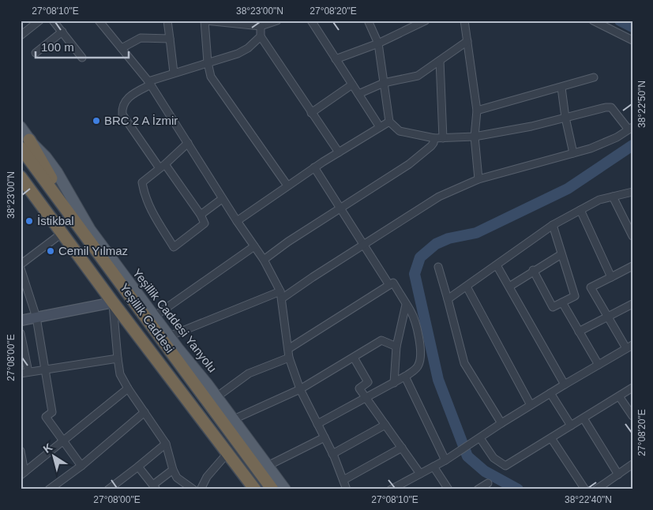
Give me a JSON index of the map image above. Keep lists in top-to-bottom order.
{
  "streets": {
    "highway": ["Yeşillik Caddesi"],
    "main road": ["Yeşillik Caddesi Yanyolu"]
  },
  "crossings": [
    ["Yeşillik Caddesi", "Yeşillik Caddesi Yanyolu"]
  ],
  "places": ["BRC 2 A İzmir", "İstikbal", "Cemil Yılmaz"],
  "scale_bar": "100 m",
  "north": "top left",
  "coordinates": [
    "27°08'10\"E",
    "38°23'00\"N",
    "27°08'20\"E",
    "38°22'50\"N",
    "27°08'00\"E",
    "38°22'40\"N"
  ]
}
